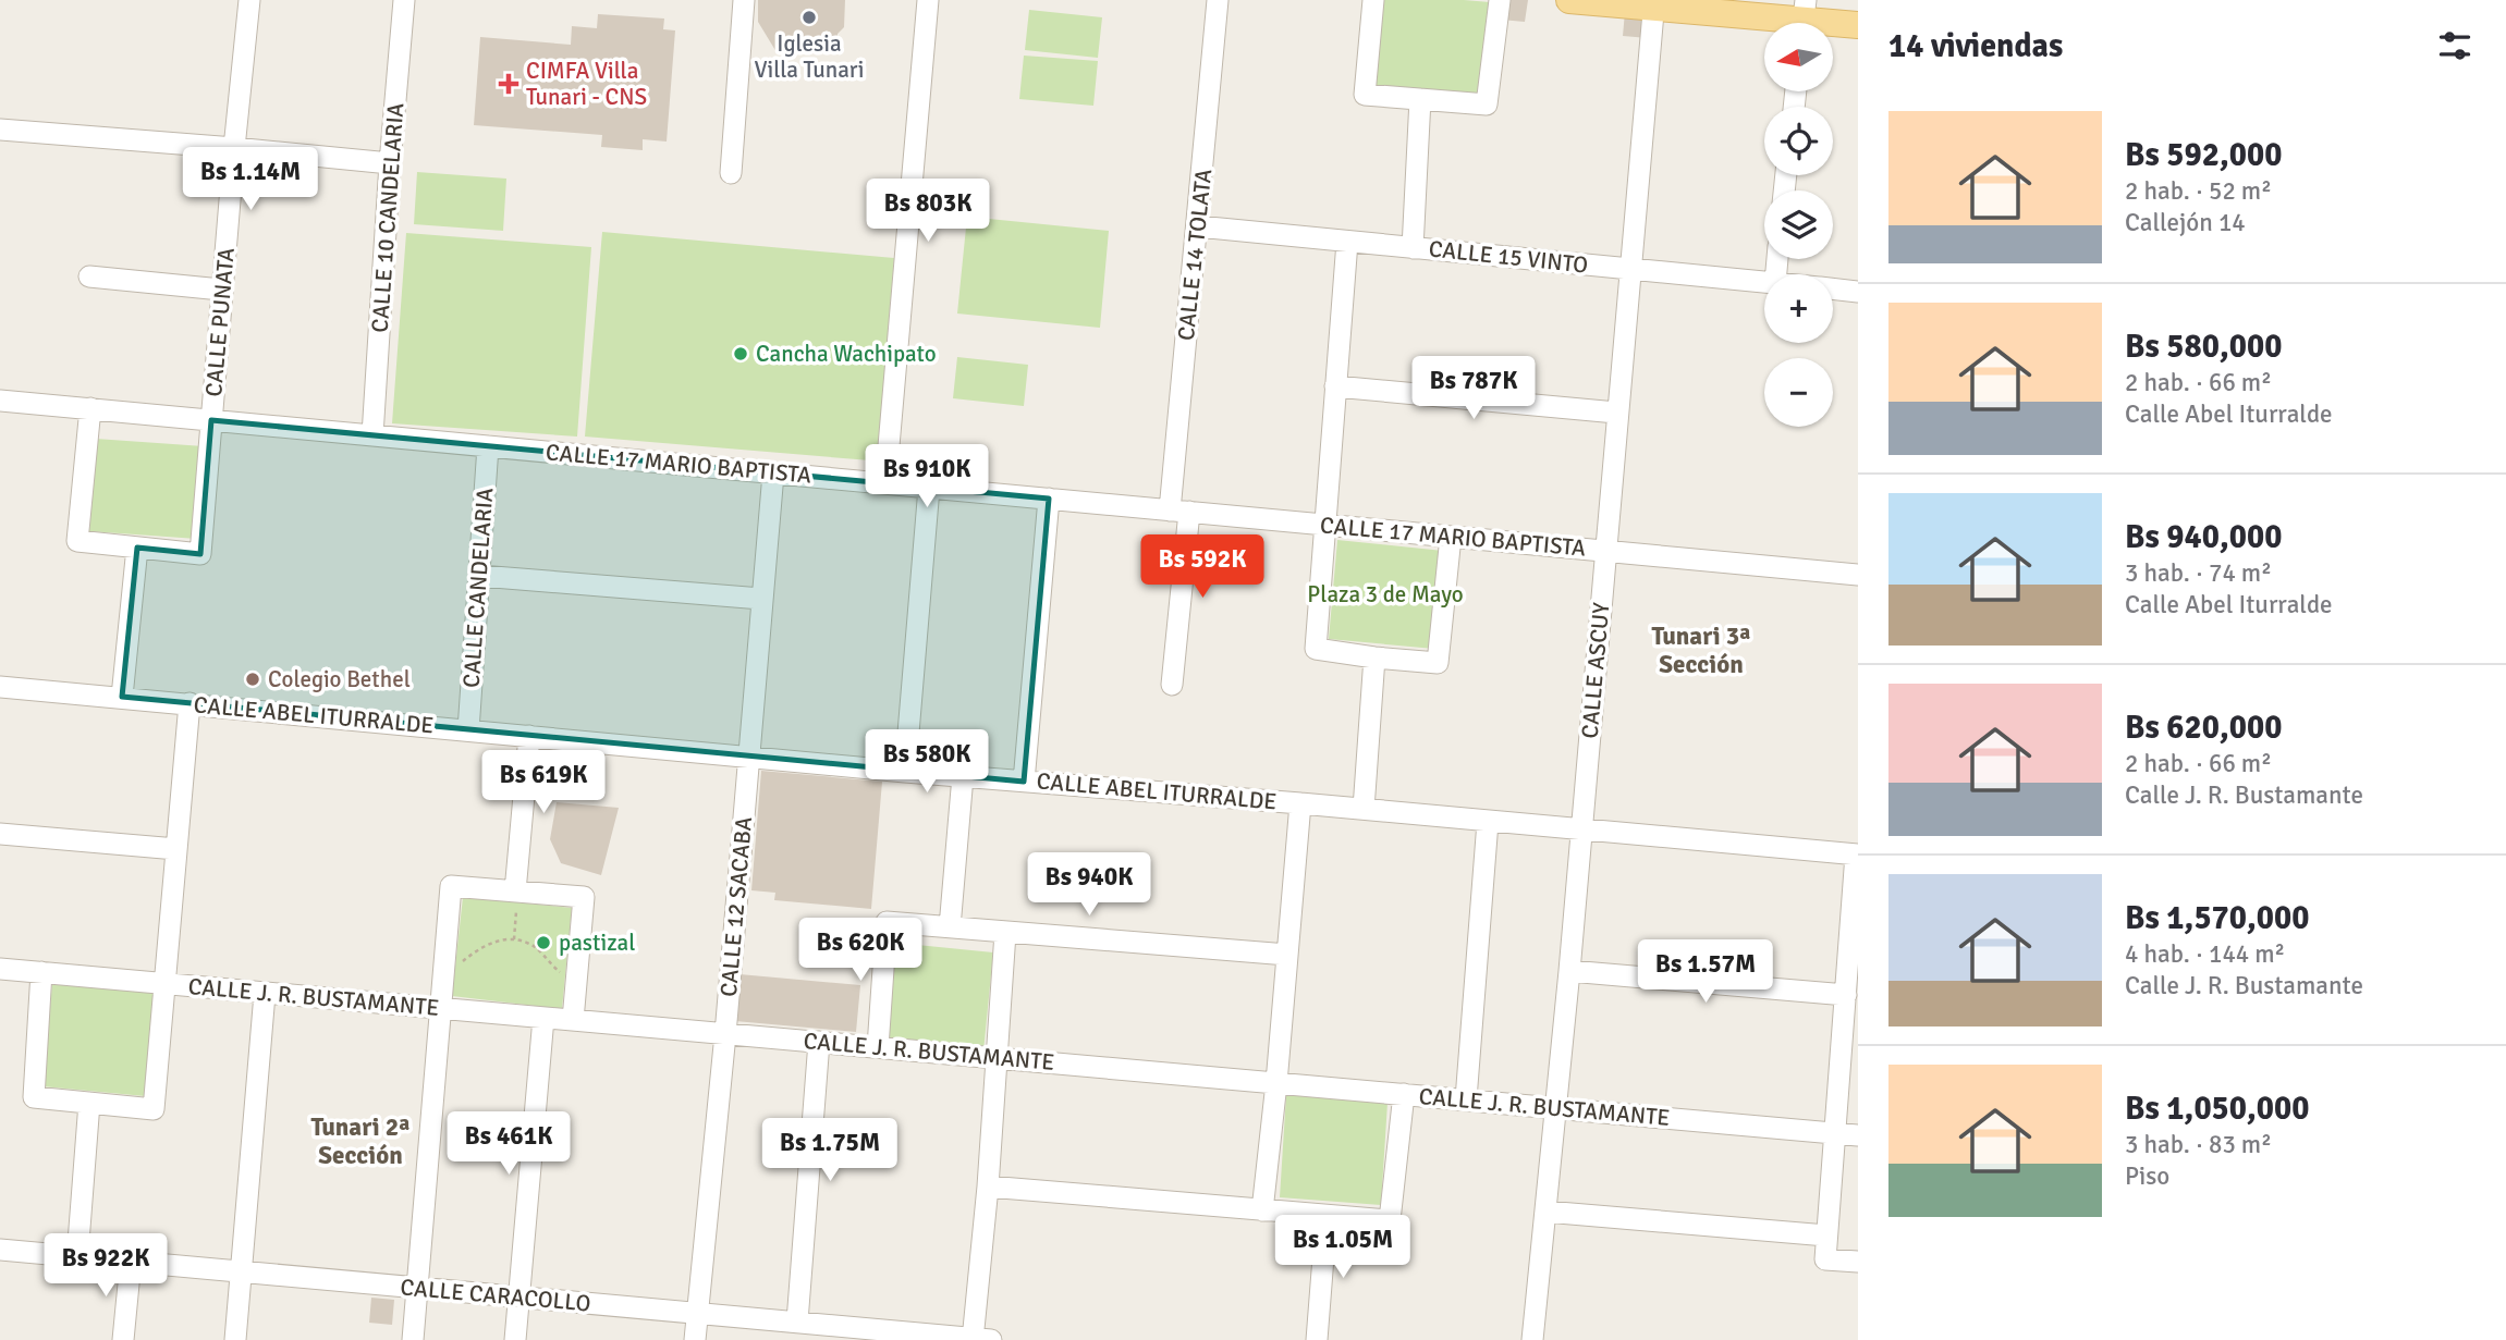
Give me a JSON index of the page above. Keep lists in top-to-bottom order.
{
  "streets": {
    "street": [
      "CALLE 10 CANDELARIA",
      "CALLE 14 TOLATA",
      "CALLE 15 VINTO",
      "CALLE PUNATA",
      "CALLE 17 MARIO BAPTISTA",
      "CALLE CANDELARIA",
      "CALLE ASCUY",
      "CALLE ABEL ITURRALDE",
      "CALLE 12 SACABA",
      "CALLE J. R. BUSTAMANTE",
      "CALLE CARACOLLO"
    ]
  },
  "crossings": [
    ["CALLE 10 CANDELARIA", "CALLE 17 MARIO BAPTISTA"],
    ["CALLE 14 TOLATA", "CALLE 15 VINTO"],
    ["CALLE 14 TOLATA", "CALLE 17 MARIO BAPTISTA"],
    ["CALLE 15 VINTO", "CALLE ASCUY"],
    ["CALLE PUNATA", "CALLE 17 MARIO BAPTISTA"],
    ["CALLE 17 MARIO BAPTISTA", "CALLE CANDELARIA"],
    ["CALLE 17 MARIO BAPTISTA", "CALLE ASCUY"],
    ["CALLE 17 MARIO BAPTISTA", "CALLE 12 SACABA"],
    ["CALLE CANDELARIA", "CALLE ABEL ITURRALDE"],
    ["CALLE ASCUY", "CALLE ABEL ITURRALDE"],
    ["CALLE ASCUY", "CALLE J. R. BUSTAMANTE"],
    ["CALLE ABEL ITURRALDE", "CALLE 12 SACABA"],
    ["CALLE 12 SACABA", "CALLE J. R. BUSTAMANTE"],
    ["CALLE 12 SACABA", "CALLE CARACOLLO"]
  ],
  "districts": ["Tunari 3ª Sección", "Tunari 2ª Sección"],
  "parks": ["Plaza 3 de Mayo"],
  "places": {
    "other": [
      "Iglesia Villa Tunari",
      "Cancha Wachipato",
      "Colegio Bethel",
      "pastizal"
    ],
    "health": ["CIMFA Villa Tunari - CNS"]
  },
  "north": "left",
  "page": {
    "heading": "14 viviendas",
    "map_buttons": ["+", "−"],
    "list": [
      {
        "name": "Bs 592,000",
        "note": "2 hab. · 52 m² · Callejón 14"
      },
      {
        "name": "Bs 580,000",
        "note": "2 hab. · 66 m² · Calle Abel Iturralde"
      },
      {
        "name": "Bs 940,000",
        "note": "3 hab. · 74 m² · Calle Abel Iturralde"
      },
      {
        "name": "Bs 620,000",
        "note": "2 hab. · 66 m² · Calle J. R. Bustamante"
      },
      {
        "name": "Bs 1,570,000",
        "note": "4 hab. · 144 m² · Calle J. R. Bustamante"
      },
      {
        "name": "Bs 1,050,000",
        "note": "3 hab. · 83 m² · Piso"
      }
    ],
    "price": [
      "Bs 1.14M",
      "Bs 803K",
      "Bs 787K",
      "Bs 910K",
      "Bs 592K",
      "Bs 580K",
      "Bs 619K",
      "Bs 940K",
      "Bs 620K",
      "Bs 1.57M",
      "Bs 461K",
      "Bs 1.75M",
      "Bs 1.05M",
      "Bs 922K"
    ]
  }
}
